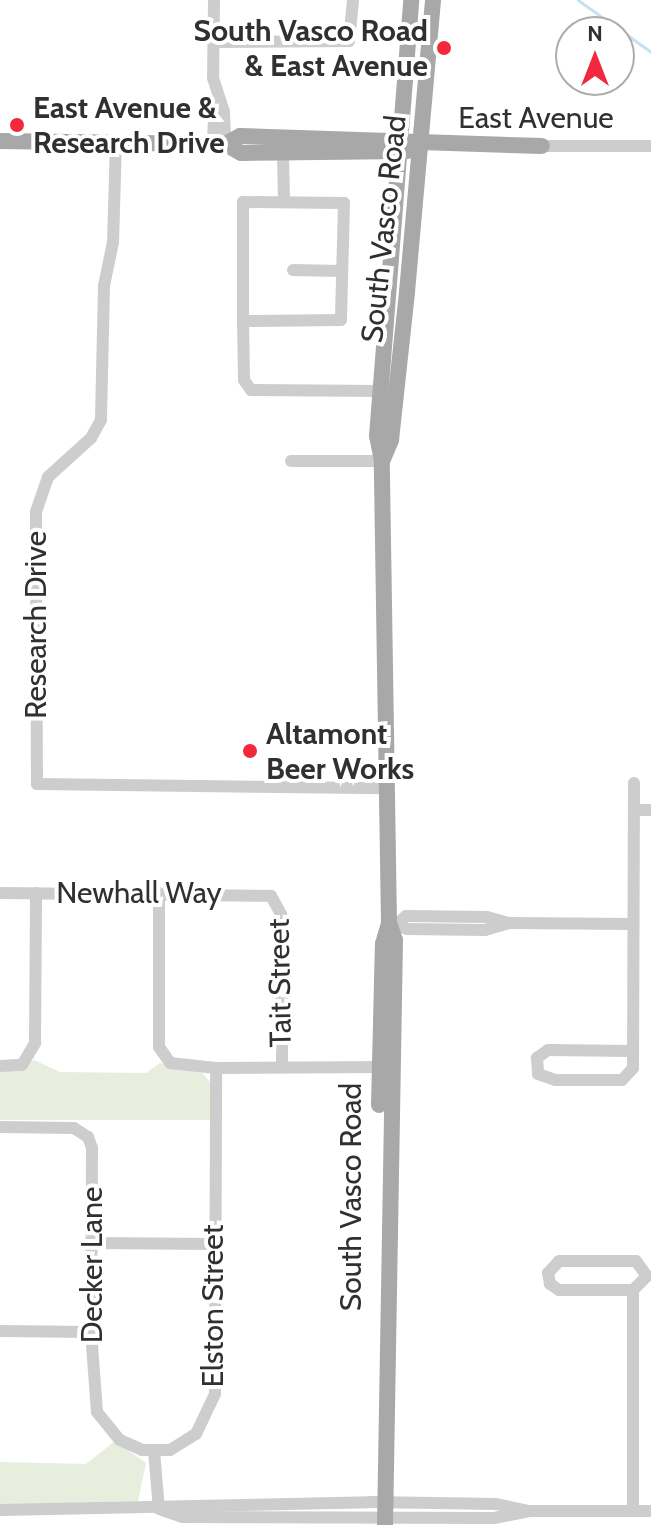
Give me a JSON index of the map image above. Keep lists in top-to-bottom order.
{
  "streets": {
    "main road": ["East Avenue", "South Vasco Road"],
    "street": [
      "Research Drive",
      "Newhall Way",
      "Tait Street",
      "Decker Lane",
      "Elston Street"
    ]
  },
  "crossings": [
    ["East Avenue", "South Vasco Road"],
    ["East Avenue", "Research Drive"],
    ["South Vasco Road", "Research Drive"],
    ["Newhall Way", "Tait Street"],
    ["Decker Lane", "Elston Street"]
  ],
  "places": ["South Vasco Road & East Avenue", "East Avenue & Research Drive", "Altamont Beer Works"],
  "north": "top"
}
